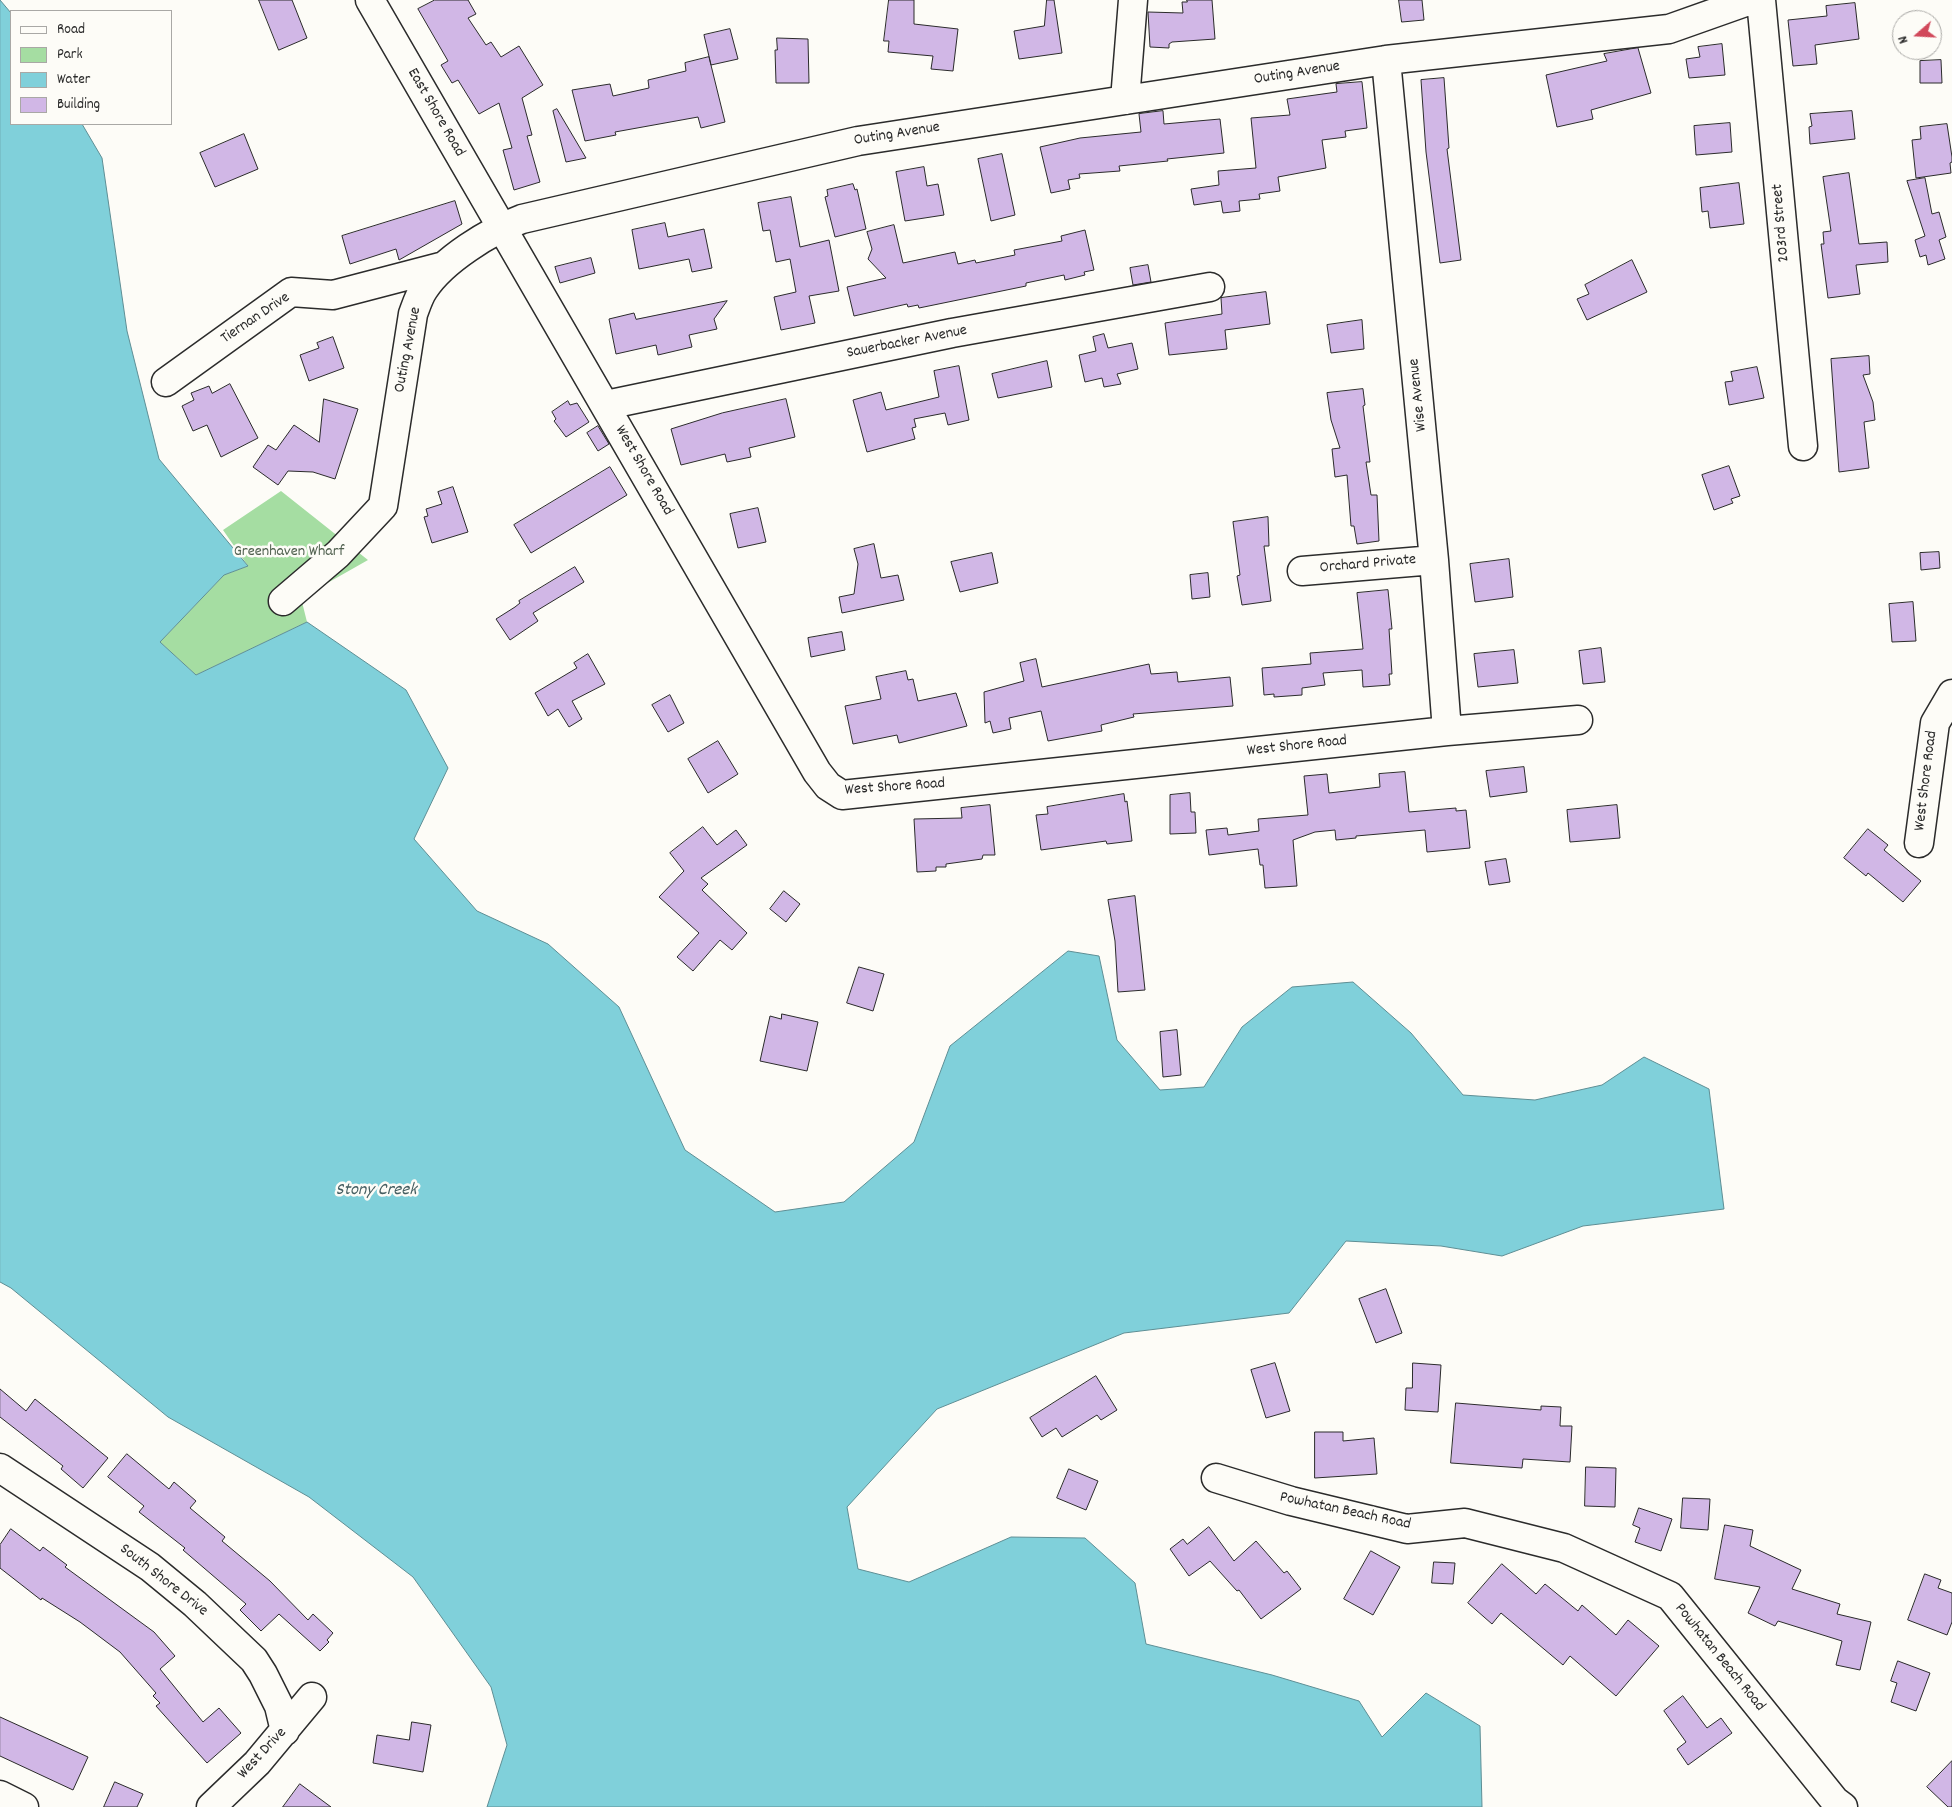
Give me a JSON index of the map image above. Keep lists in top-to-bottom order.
{
  "streets": {
    "street": [
      "Outing Avenue",
      "East Shore Road",
      "203rd Street",
      "Tiernan Drive",
      "Sauerbacker Avenue",
      "Wise Avenue",
      "West Shore Road",
      "Orchard Private",
      "Powhatan Beach Road",
      "South Shore Drive",
      "West Drive"
    ]
  },
  "crossings": [
    ["Outing Avenue", "East Shore Road"],
    ["Outing Avenue", "Tiernan Drive"],
    ["Outing Avenue", "Wise Avenue"],
    ["Outing Avenue", "West Shore Road"],
    ["East Shore Road", "West Shore Road"],
    ["Sauerbacker Avenue", "West Shore Road"],
    ["Wise Avenue", "West Shore Road"],
    ["Wise Avenue", "Orchard Private"],
    ["South Shore Drive", "West Drive"]
  ],
  "water": ["Stony Creek"],
  "parks": ["Greenhaven Wharf"],
  "legend": [
    "Road",
    "Park",
    "Water",
    "Building"
  ],
  "north": "left"
}
